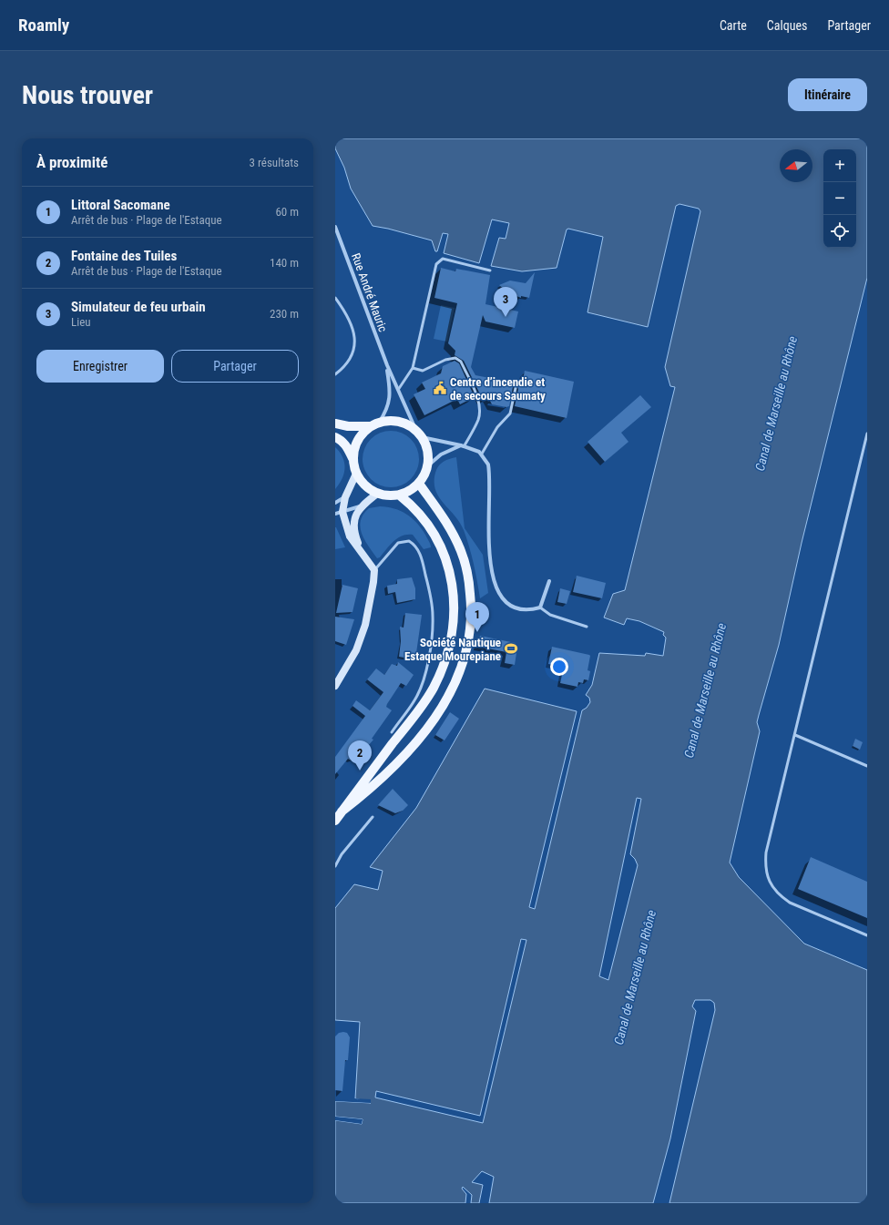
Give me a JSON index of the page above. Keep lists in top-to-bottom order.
{
  "streets": {
    "street": ["Rue André Mauric"]
  },
  "water": ["Canal de Marseille au Rhône"],
  "places": {
    "public building": ["Centre d’incendie et de secours Saumaty"],
    "sports": ["Société Nautique Estaque Mourepiane"]
  },
  "north": "left",
  "page": {
    "header": "Roamly",
    "nav": ["Carte", "Calques", "Partager"],
    "buttons": [
      "Itinéraire",
      ["Enregistrer", "Partager"]
    ],
    "title": "Nous trouver",
    "heading": ["À proximité", "3 résultats"],
    "map_buttons": ["+", "−"],
    "list": [
      {
        "mark": "1",
        "name": "Littoral Sacomane",
        "note": "Arrêt de bus · Plage de l'Estaque",
        "value": "60 m"
      },
      {
        "mark": "2",
        "name": "Fontaine des Tuiles",
        "note": "Arrêt de bus · Plage de l'Estaque",
        "value": "140 m"
      },
      {
        "mark": "3",
        "name": "Simulateur de feu urbain",
        "note": "Lieu",
        "value": "230 m"
      }
    ],
    "pins": ["3", "1", "2"]
  }
}
